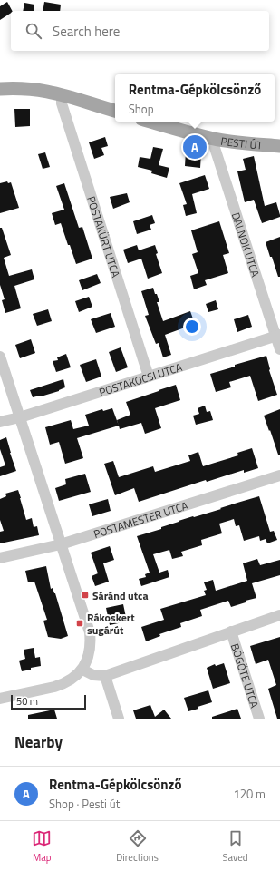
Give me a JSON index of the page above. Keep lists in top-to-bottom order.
{
  "streets": {
    "main road": ["PESTI ÚT"],
    "street": [
      "POSTAKÜRT UTCA",
      "DALNOK UTCA",
      "POSTAKOCSI UTCA",
      "POSTAMESTER UTCA",
      "BÖGÖTE UTCA"
    ]
  },
  "crossings": [
    ["PESTI ÚT", "DALNOK UTCA"],
    ["POSTAKÜRT UTCA", "POSTAKOCSI UTCA"],
    ["DALNOK UTCA", "POSTAKOCSI UTCA"]
  ],
  "places": {
    "transit": ["Sáránd utca", "Rákoskert sugárút"]
  },
  "scale_bar": "50 m",
  "page": {
    "search": "Search here",
    "popup": ["Rentma-Gépkölcsönző", "Shop"],
    "pins": "A",
    "scale": "50 m",
    "heading": "Nearby",
    "list": [
      {
        "mark": "A",
        "name": "Rentma-Gépkölcsönző",
        "note": "Shop · Pesti út",
        "value": "120 m"
      }
    ],
    "nav": ["Map", "Directions", "Saved"]
  }
}
